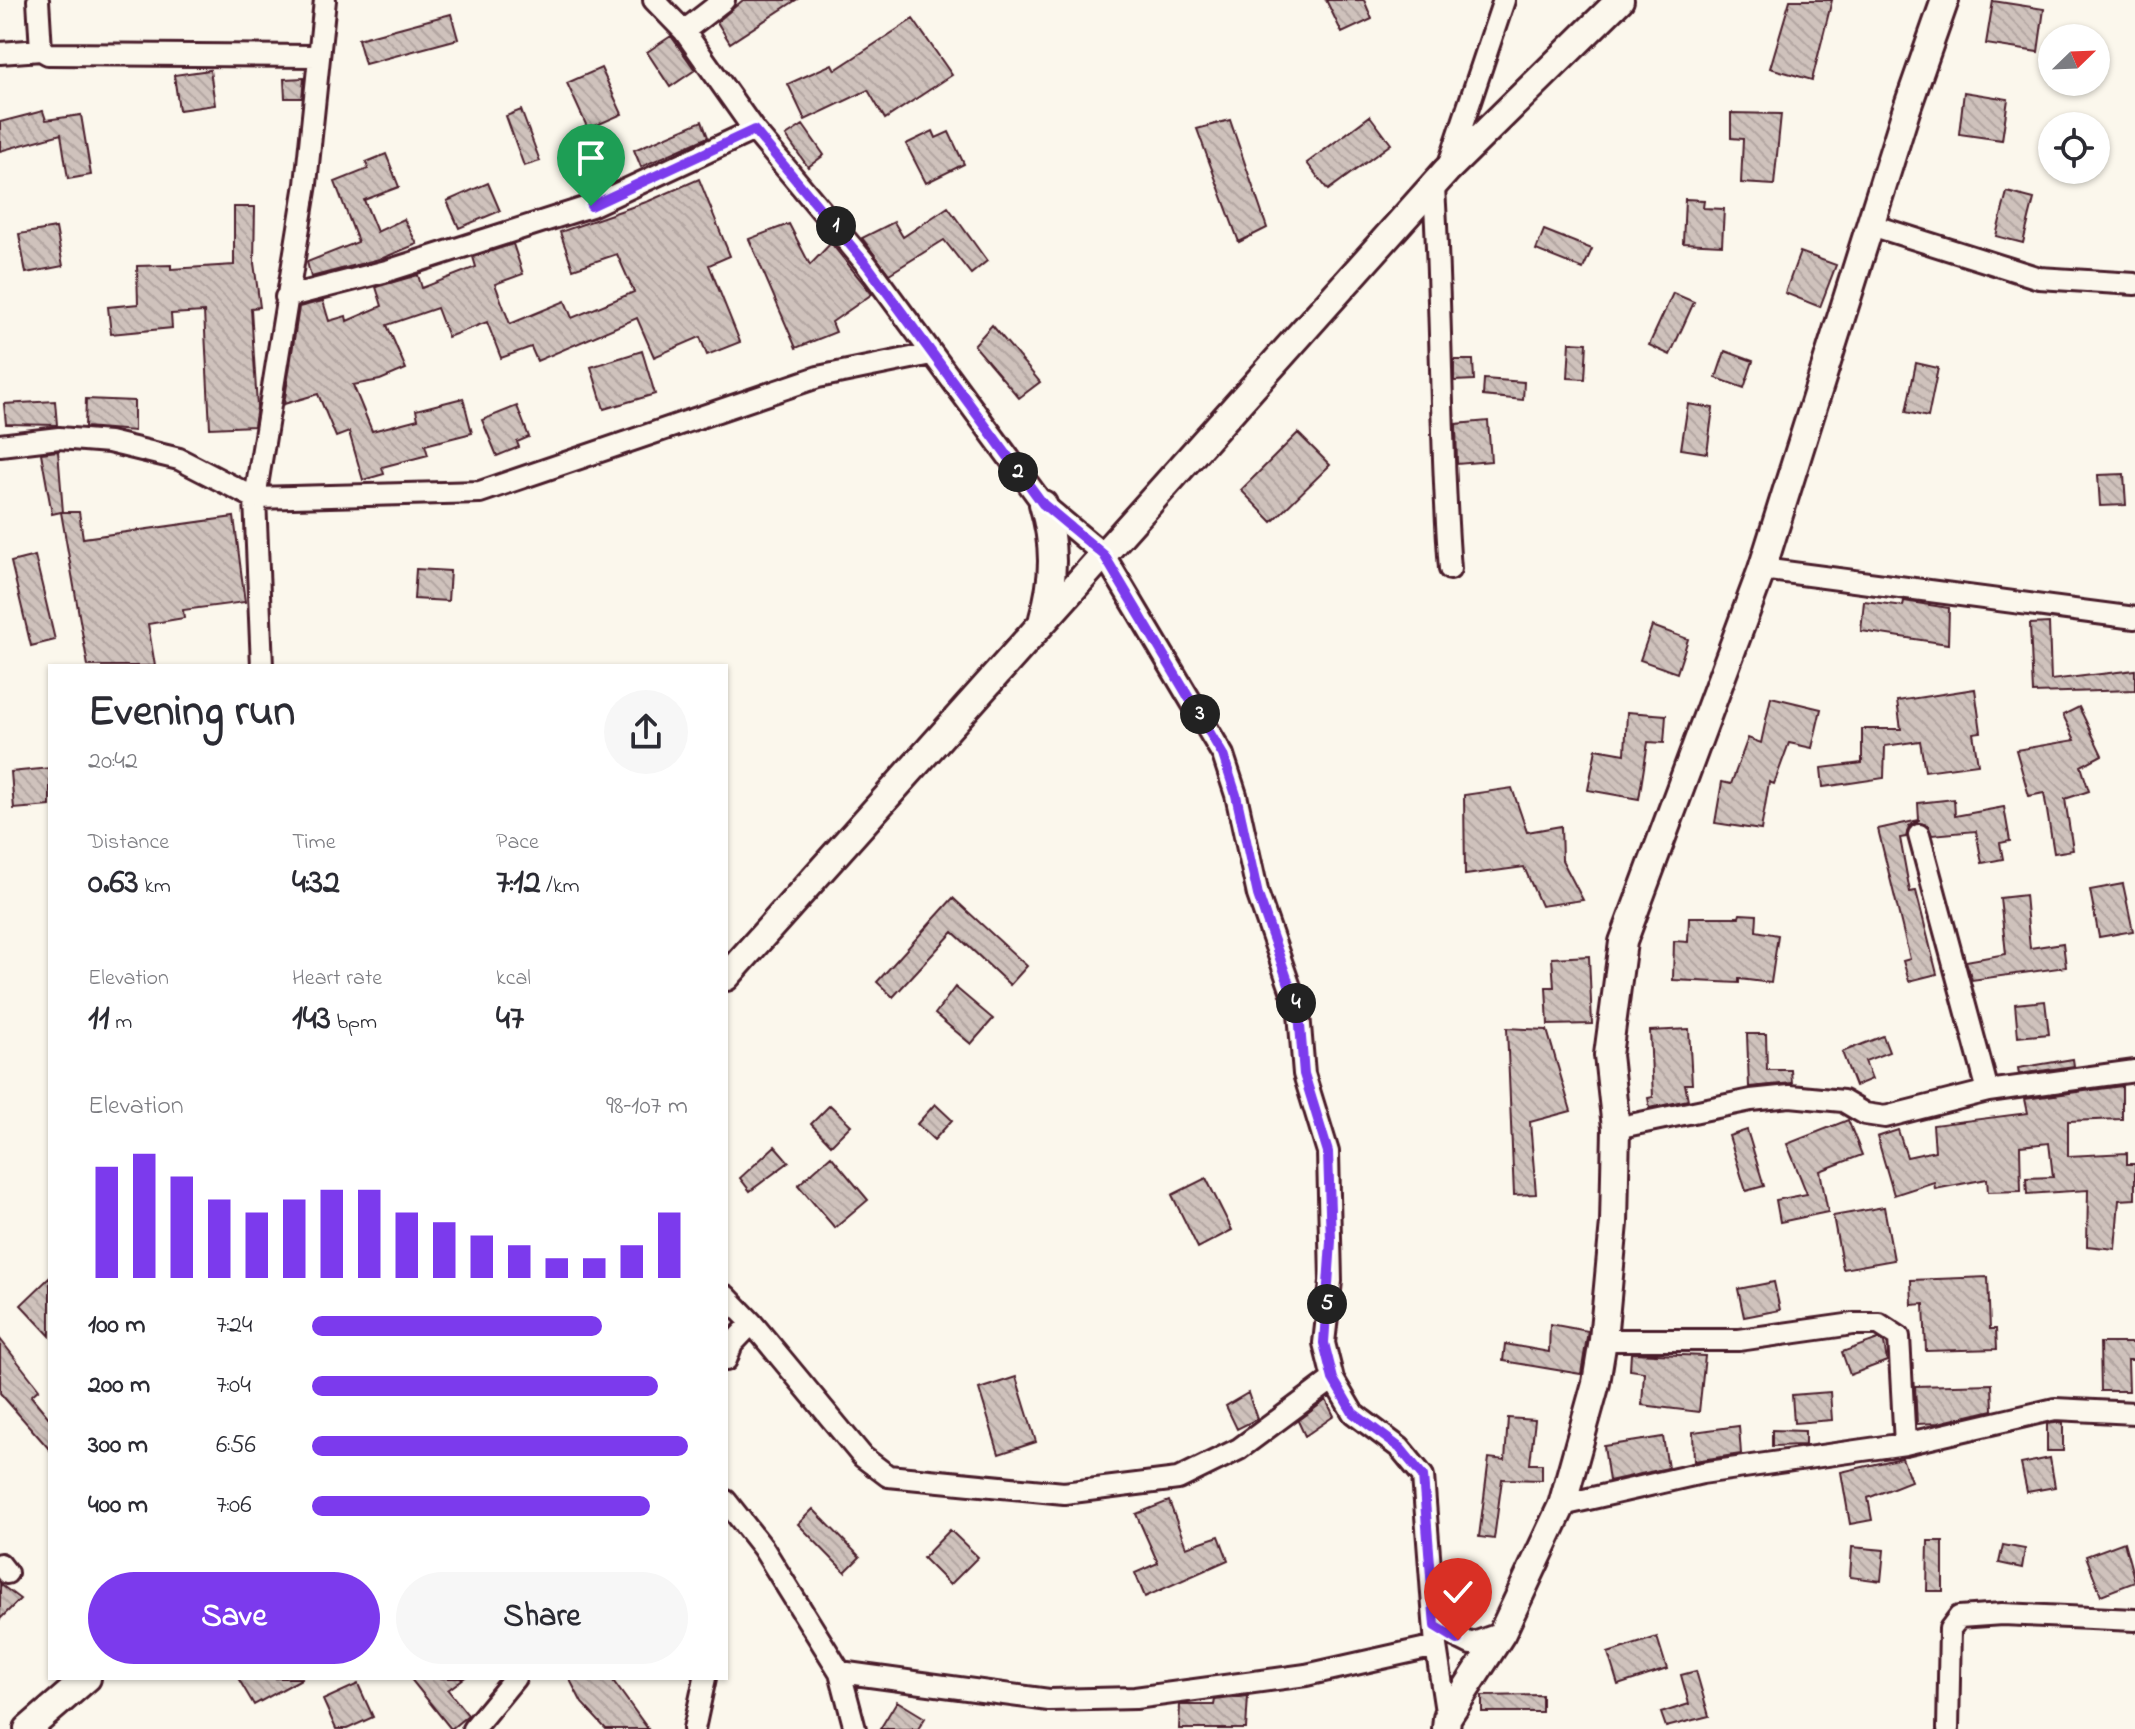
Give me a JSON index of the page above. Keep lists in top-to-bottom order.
{
  "north": "top right",
  "page": {
    "pins": [
      "1",
      "2",
      "3",
      "4",
      "5"
    ],
    "heading": ["Evening run", "20:42"],
    "stats": [
      ["Distance", "0.63 km"],
      ["Time", "4:32"],
      ["Pace", "7:12 /km"],
      ["Elevation", "11 m"],
      ["Heart rate", "143 bpm"],
      ["kcal", "47"]
    ],
    "chart": ["Elevation", "98–107 m"],
    "list": [
      {
        "name": "100 m",
        "note": "7:24"
      },
      {
        "name": "200 m",
        "note": "7:04"
      },
      {
        "name": "300 m",
        "note": "6:56"
      },
      {
        "name": "400 m",
        "note": "7:06"
      }
    ],
    "buttons": ["Save", "Share"]
  }
}
